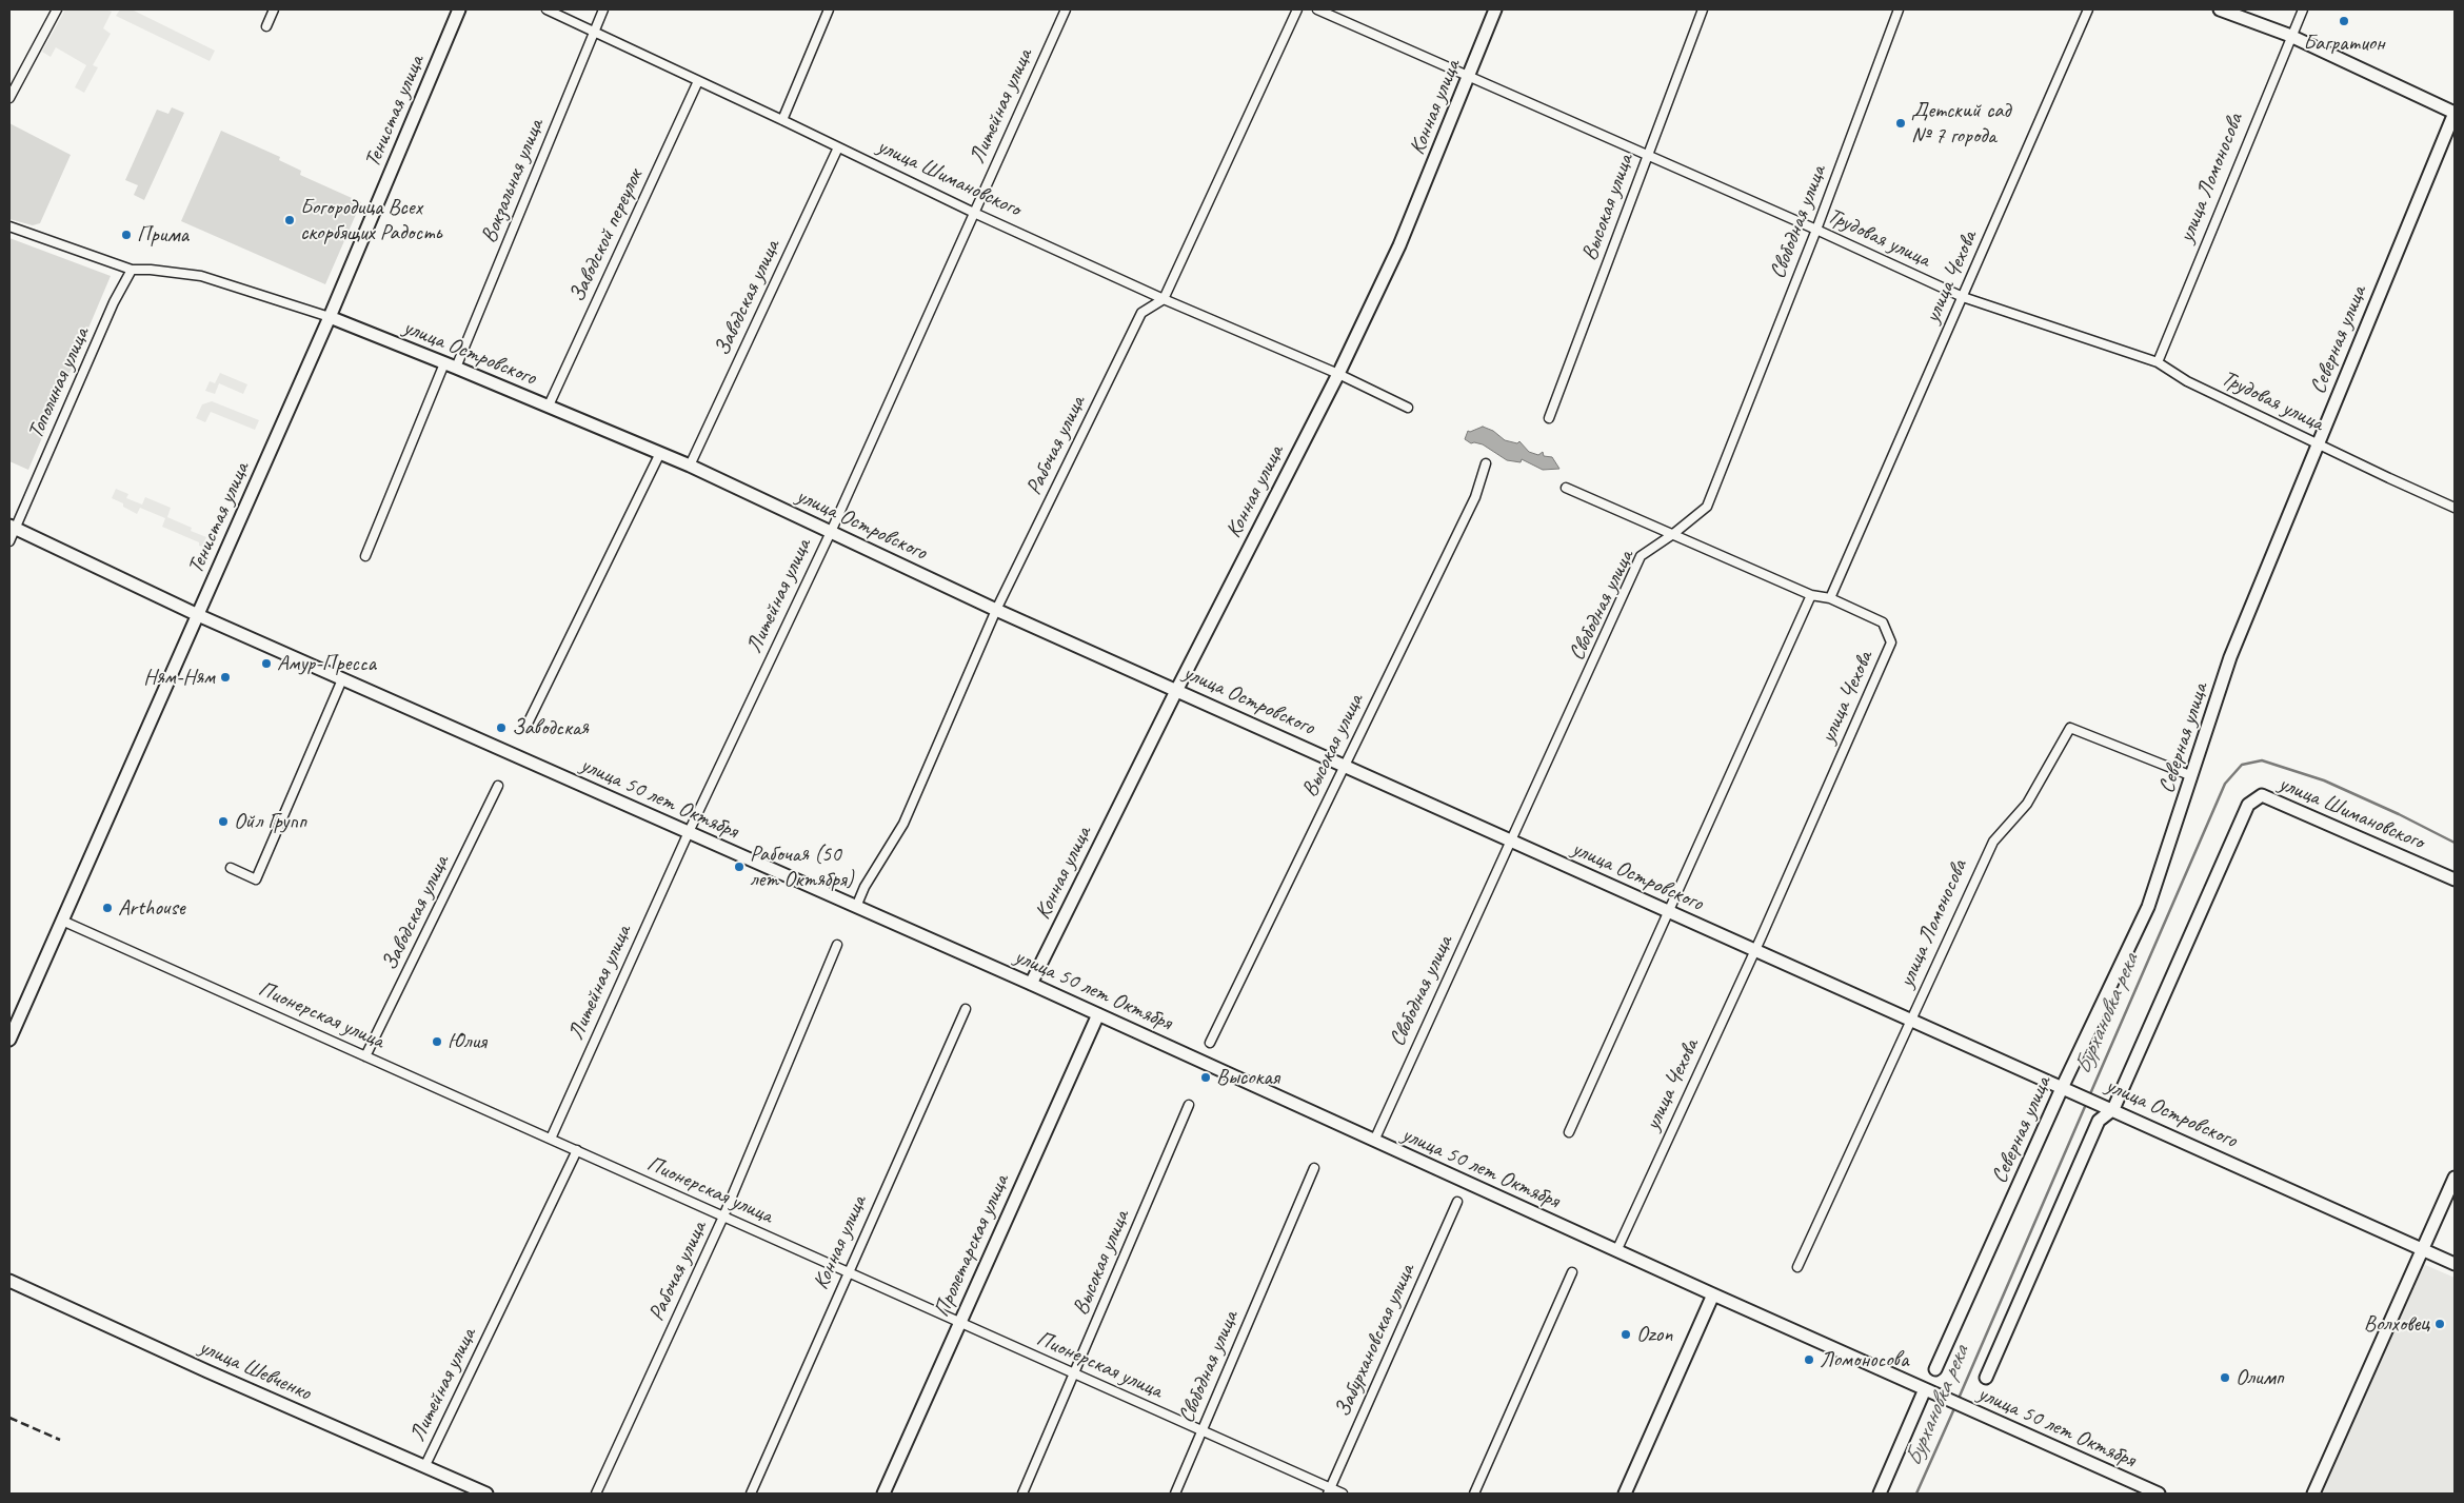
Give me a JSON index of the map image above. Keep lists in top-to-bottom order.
{
  "streets": {
    "street": [
      "Литейная улица",
      "Конная улица",
      "Тенистая улица",
      "улица Шимановского",
      "улица Ломоносова",
      "Вокзальная улица",
      "Высокая улица",
      "Свободная улица",
      "Заводской переулок",
      "Трудовая улица",
      "улица Чехова",
      "Заводская улица",
      "Северная улица",
      "улица Островского",
      "Тополиная улица",
      "Рабочая улица",
      "улица 50 лет Октября",
      "Пионерская улица",
      "Пролетарская улица",
      "Забурхановская улица",
      "улица Шевченко"
    ]
  },
  "crossings": [
    ["Литейная улица", "улица Шимановского"],
    ["Литейная улица", "улица Островского"],
    ["Литейная улица", "улица 50 лет Октября"],
    ["Литейная улица", "Пионерская улица"],
    ["Литейная улица", "улица Шевченко"],
    ["Конная улица", "улица Шимановского"],
    ["Конная улица", "Трудовая улица"],
    ["Конная улица", "улица Островского"],
    ["Конная улица", "улица 50 лет Октября"],
    ["Конная улица", "Пионерская улица"],
    ["Тенистая улица", "улица Островского"],
    ["Тенистая улица", "улица 50 лет Октября"],
    ["Тенистая улица", "Пионерская улица"],
    ["улица Шимановского", "Вокзальная улица"],
    ["улица Шимановского", "Заводской переулок"],
    ["улица Шимановского", "Заводская улица"],
    ["улица Шимановского", "улица Островского"],
    ["улица Шимановского", "Рабочая улица"],
    ["улица Ломоносова", "Трудовая улица"],
    ["улица Ломоносова", "Северная улица"],
    ["улица Ломоносова", "улица Островского"],
    ["Вокзальная улица", "улица Островского"],
    ["Высокая улица", "Трудовая улица"],
    ["Высокая улица", "улица Островского"],
    ["Высокая улица", "Пионерская улица"],
    ["Свободная улица", "Трудовая улица"],
    ["Свободная улица", "улица Островского"],
    ["Свободная улица", "улица 50 лет Октября"],
    ["Свободная улица", "Пионерская улица"],
    ["Заводской переулок", "улица Островского"],
    ["Трудовая улица", "улица Чехова"],
    ["Трудовая улица", "Северная улица"],
    ["улица Чехова", "улица Островского"],
    ["улица Чехова", "улица 50 лет Октября"],
    ["Заводская улица", "улица Островского"],
    ["Заводская улица", "Пионерская улица"],
    ["Северная улица", "улица Островского"],
    ["улица Островского", "Тополиная улица"],
    ["улица Островского", "Рабочая улица"],
    ["Тополиная улица", "улица 50 лет Октября"],
    ["Рабочая улица", "улица 50 лет Октября"],
    ["Рабочая улица", "Пионерская улица"],
    ["улица 50 лет Октября", "Пролетарская улица"],
    ["Пионерская улица", "Пролетарская улица"],
    ["Пионерская улица", "Забурхановская улица"]
  ],
  "water": ["Бурхановка река"],
  "places": [
    "Багратион",
    "Детский сад № 7 города",
    "Богородица Всех скорбящих Радость",
    "Прима",
    "Амур-Пресса",
    "Ням-Ням",
    "Заводская",
    "Ойл Групп",
    "Рабочая (50 лет Октября)",
    "Arthouse",
    "Юлия",
    "Высокая",
    "Волховец",
    "Ozon",
    "Ломоносова",
    "Олимп"
  ]
}
